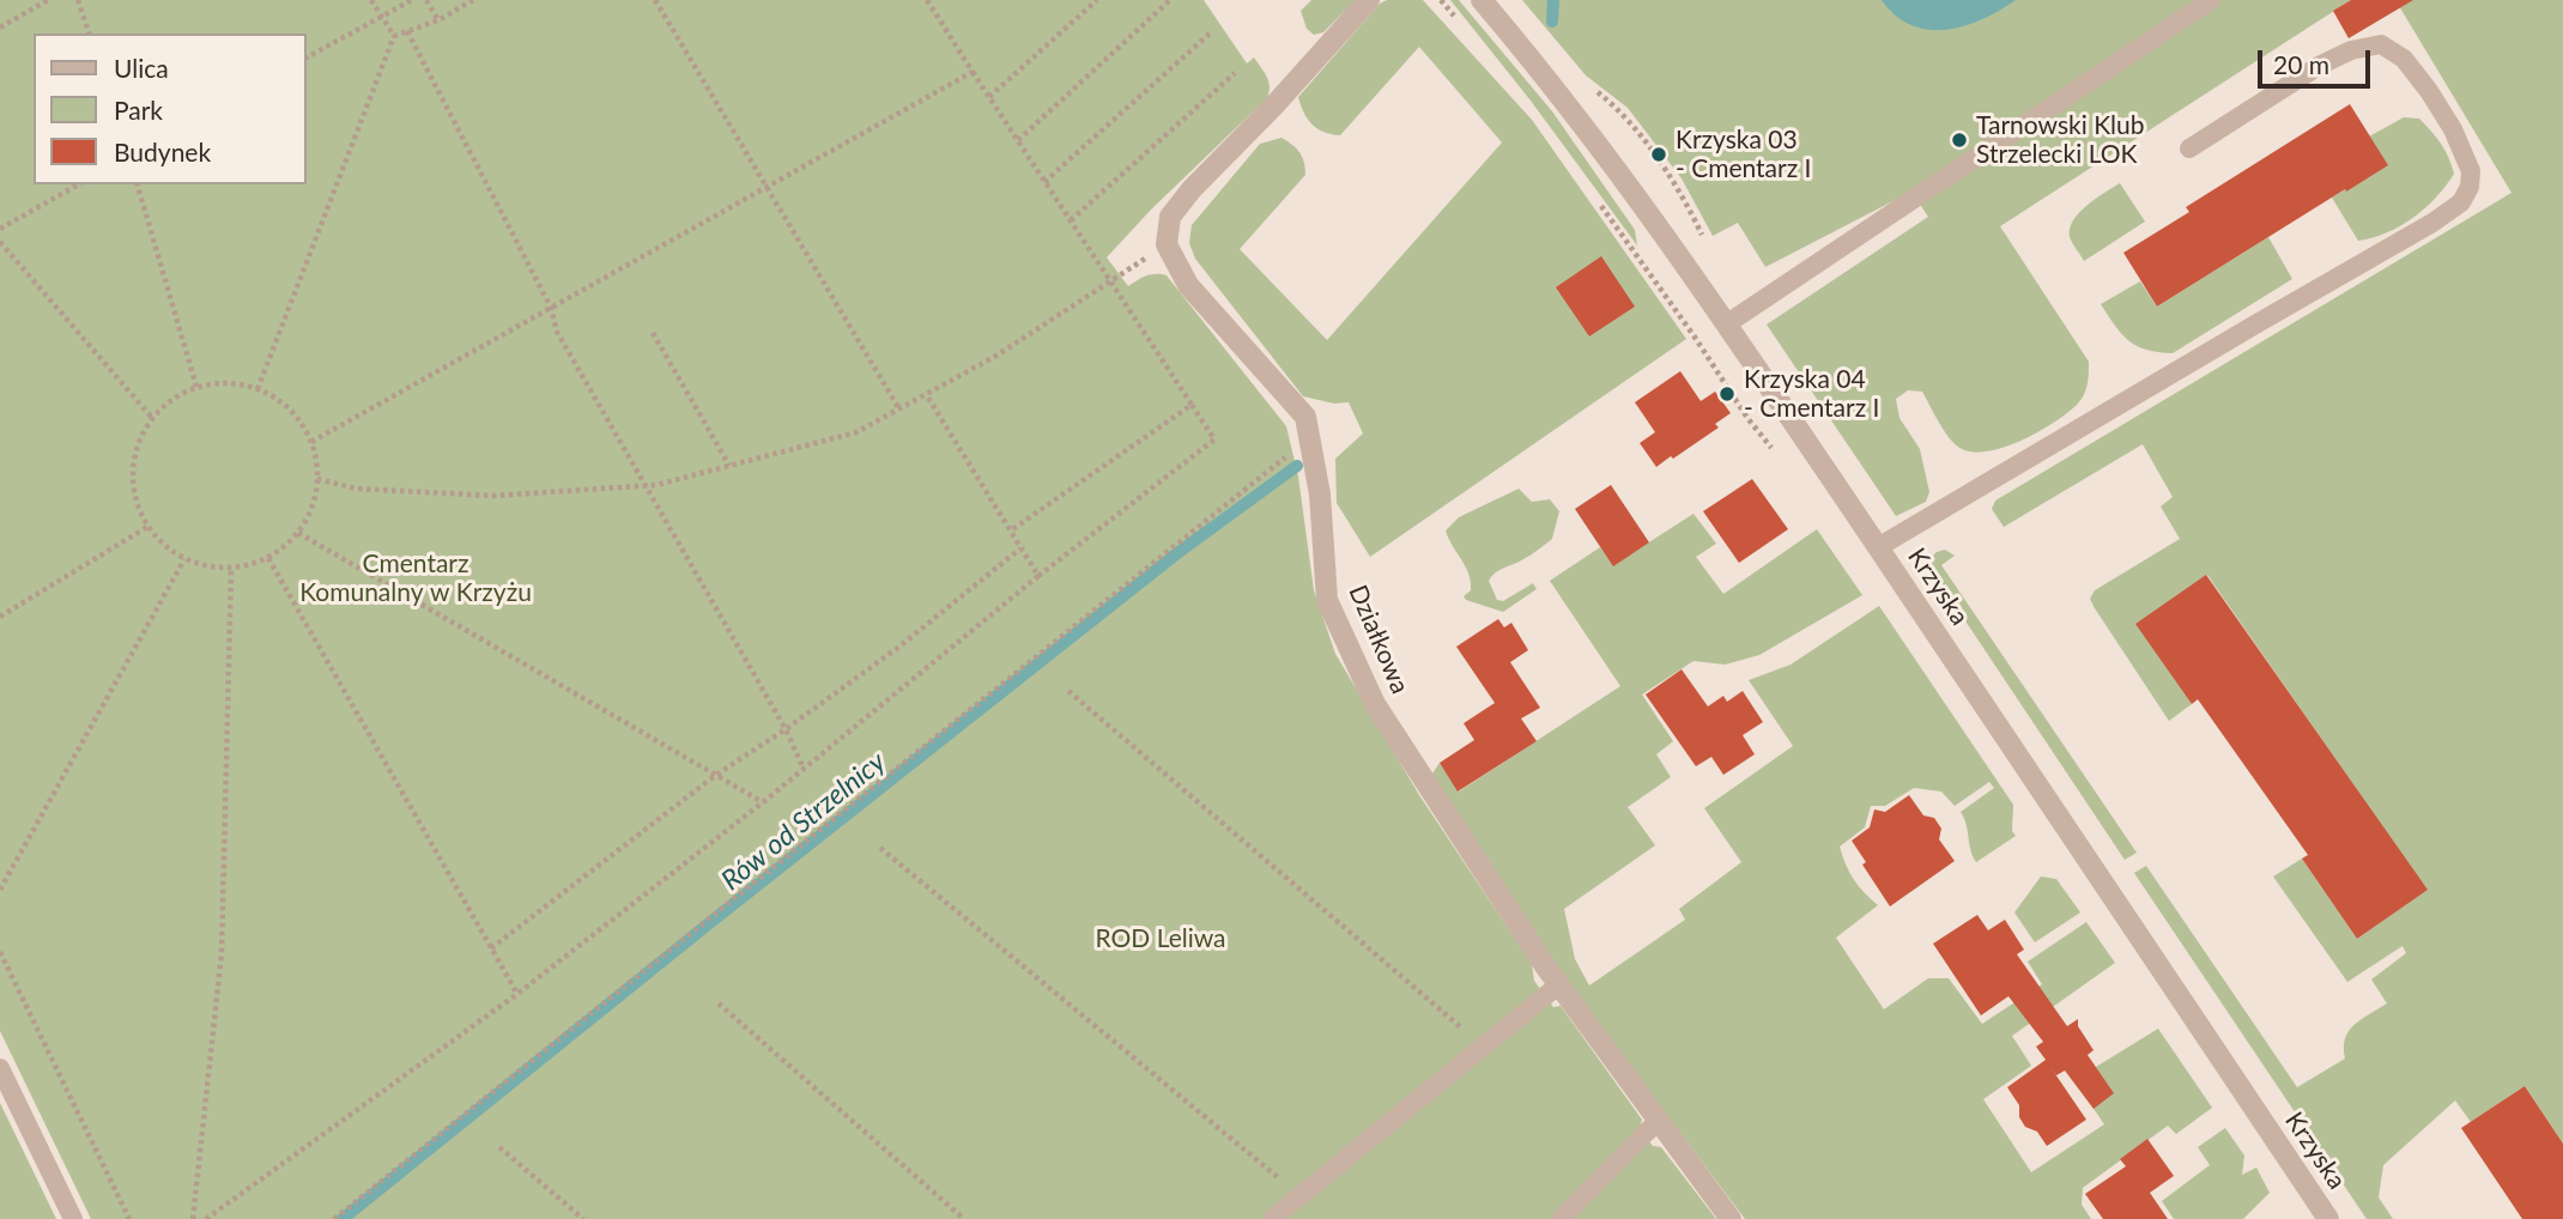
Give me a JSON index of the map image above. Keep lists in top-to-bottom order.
{
  "streets": {
    "street": ["Krzyska", "Działkowa"]
  },
  "water": ["Rów od Strzelnicy"],
  "parks": ["Cmentarz Komunalny w Krzyżu", "ROD Leliwa"],
  "places": ["Tarnowski Klub Strzelecki LOK", "Krzyska 03 - Cmentarz I", "Krzyska 04 - Cmentarz I"],
  "legend": ["Ulica", "Park", "Budynek"],
  "scale_bar": "20 m"
}
